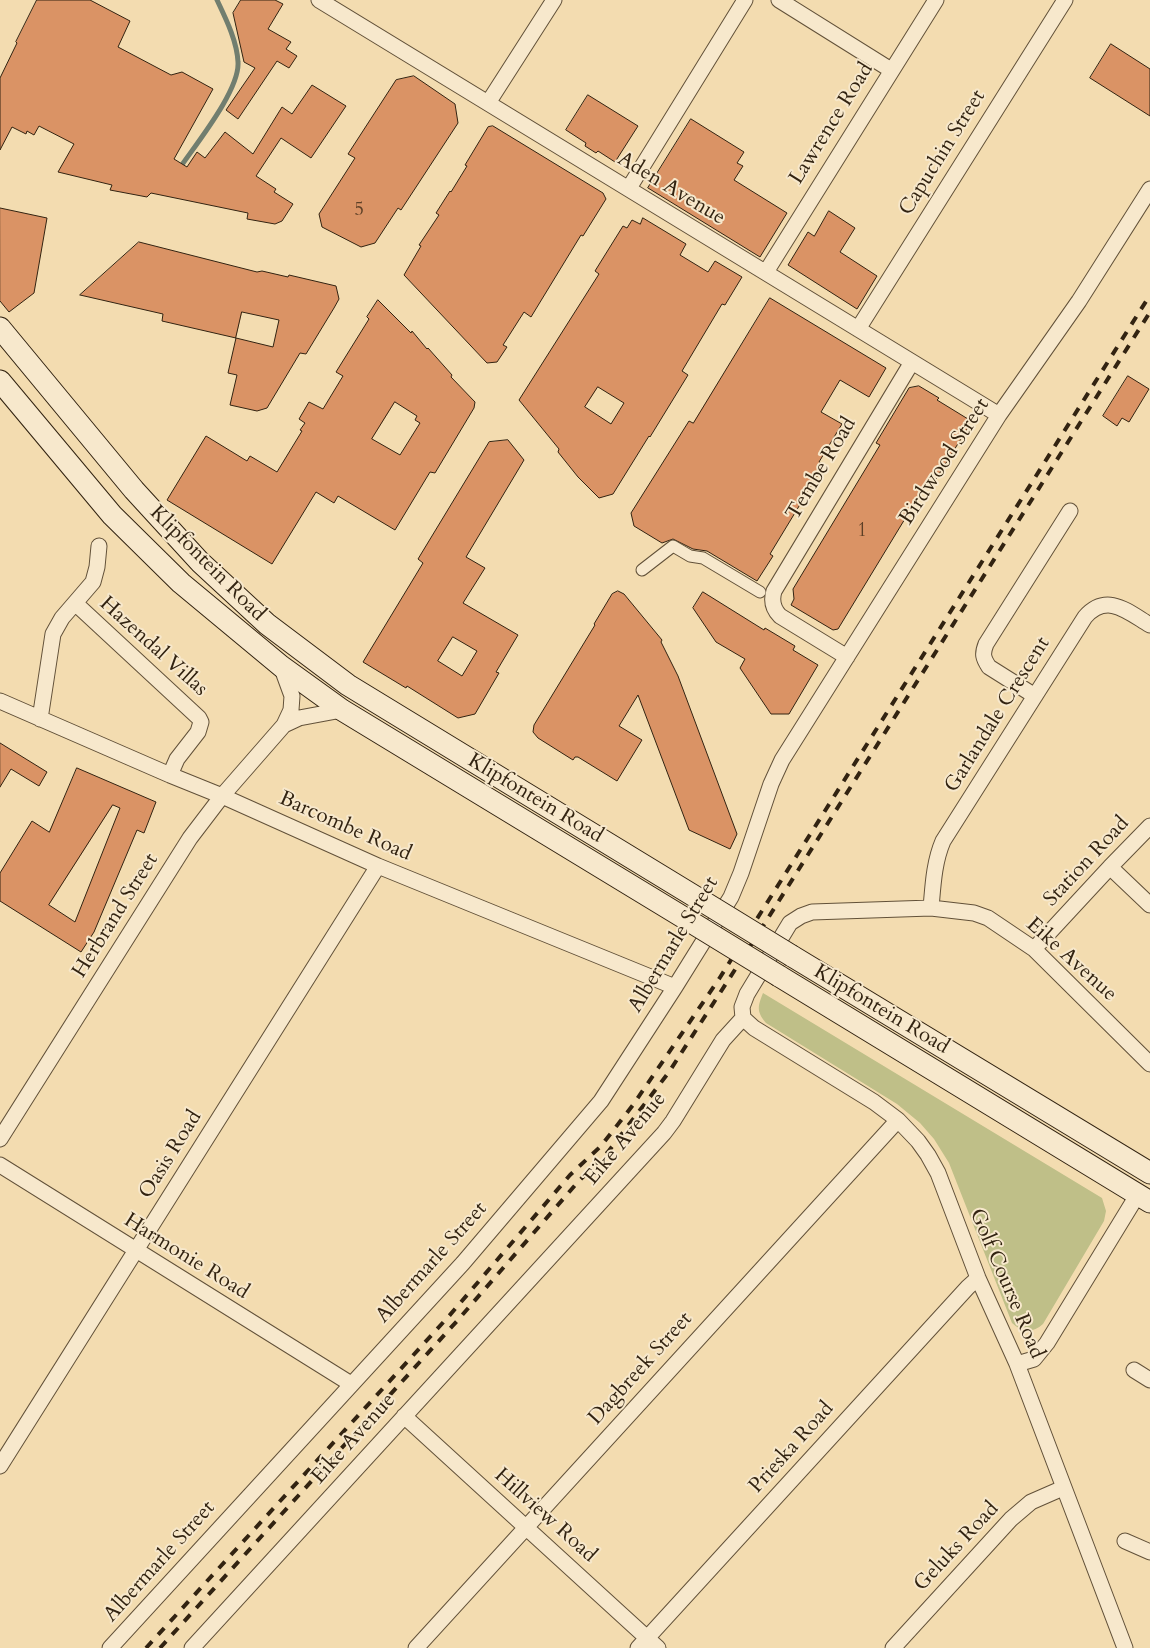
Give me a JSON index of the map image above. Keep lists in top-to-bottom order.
{
  "streets": {
    "main road": ["Klipfontein Road"],
    "street": [
      "Lawrence Road",
      "Capuchin Street",
      "Aden Avenue",
      "Birdwood Street",
      "Tembe Road",
      "Hazendal Villas",
      "Garlandale Crescent",
      "Barcombe Road",
      "Station Road",
      "Herbrand Street",
      "Albermarle Street",
      "Eike Avenue",
      "Oasis Road",
      "Harmonie Road",
      "Golf Course Road",
      "Dagbreek Street",
      "Prieska Road",
      "Hillview Road",
      "Geluks Road"
    ]
  },
  "crossings": [
    ["Lawrence Road", "Aden Avenue"],
    ["Capuchin Street", "Aden Avenue"],
    ["Aden Avenue", "Birdwood Street"],
    ["Aden Avenue", "Tembe Road"],
    ["Birdwood Street", "Albermarle Street"],
    ["Klipfontein Road", "Herbrand Street"],
    ["Hazendal Villas", "Barcombe Road"],
    ["Garlandale Crescent", "Eike Avenue"],
    ["Barcombe Road", "Herbrand Street"],
    ["Barcombe Road", "Albermarle Street"],
    ["Barcombe Road", "Oasis Road"],
    ["Station Road", "Eike Avenue"],
    ["Albermarle Street", "Harmonie Road"],
    ["Eike Avenue", "Golf Course Road"],
    ["Eike Avenue", "Hillview Road"],
    ["Oasis Road", "Harmonie Road"],
    ["Golf Course Road", "Dagbreek Street"],
    ["Golf Course Road", "Prieska Road"],
    ["Golf Course Road", "Geluks Road"],
    ["Dagbreek Street", "Hillview Road"],
    ["Prieska Road", "Hillview Road"]
  ],
  "house_numbers": ["5", "1"]
}
